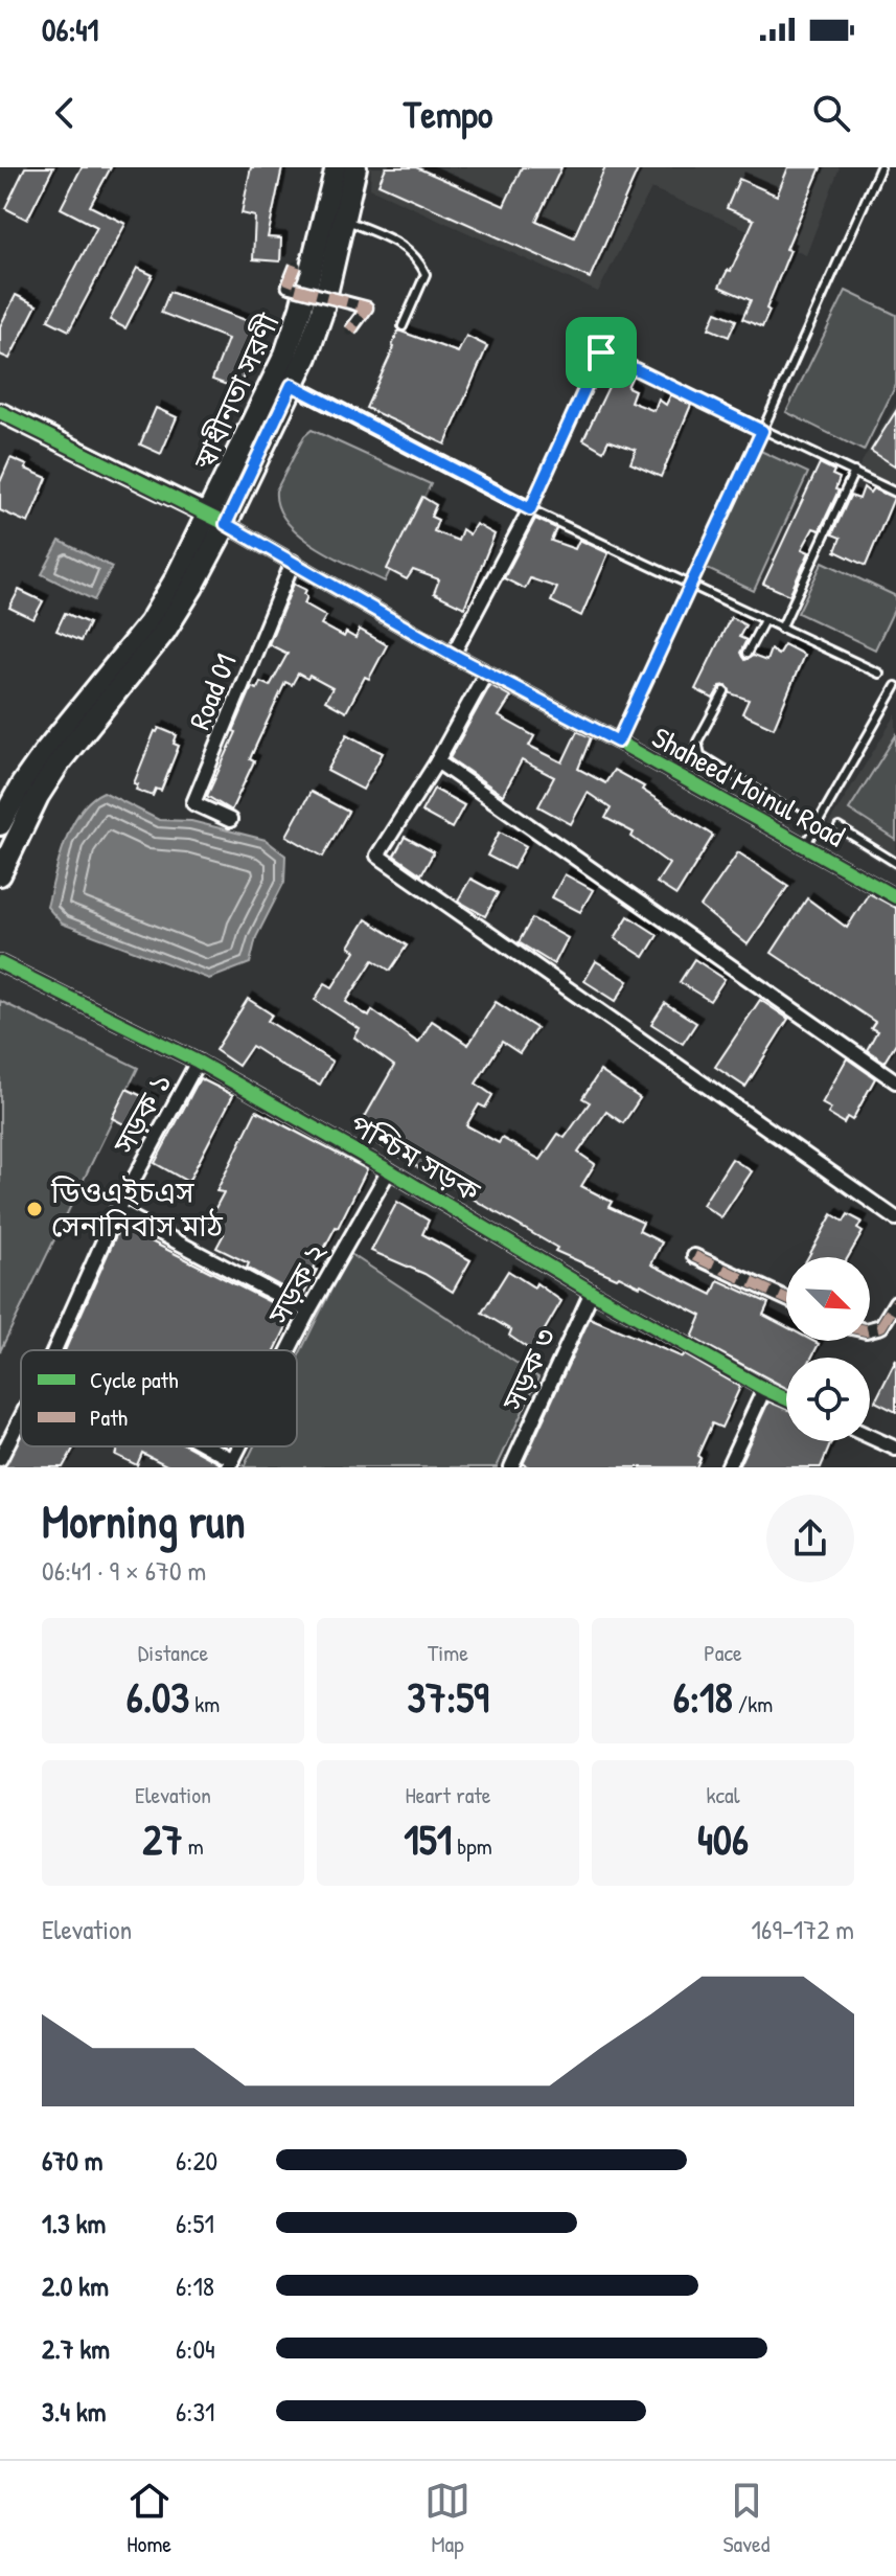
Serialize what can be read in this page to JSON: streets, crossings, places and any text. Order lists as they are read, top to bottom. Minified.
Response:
{"streets":{"main road":["স্বাধীনতা সরণী"],"street":["Road 01","Shaheed Moinul Road","সড়ক ১","পশ্চিম সড়ক","সড়ক ২","সড়ক ৩"]},"crossings":[["স্বাধীনতা সরণী","Shaheed Moinul Road"],["Road 01","Shaheed Moinul Road"],["সড়ক ১","পশ্চিম সড়ক"],["পশ্চিম সড়ক","সড়ক ২"],["পশ্চিম সড়ক","সড়ক ৩"]],"places":["ডিওএইচএস সেনানিবাস মাঠ"],"legend":["Cycle path","Path"],"north":"bottom right","page":{"status":"06:41","header":"Tempo","heading":["Morning run","06:41 · 9 × 670 m"],"stats":[["Distance","6.03 km"],["Time","37:59"],["Pace","6:18 /km"],["Elevation","27 m"],["Heart rate","151 bpm"],["kcal","406"]],"chart":["Elevation","169–172 m"],"list":[{"name":"670 m","note":"6:20"},{"name":"1.3 km","note":"6:51"},{"name":"2.0 km","note":"6:18"},{"name":"2.7 km","note":"6:04"},{"name":"3.4 km","note":"6:31"}],"tabs":["Home","Map","Saved"]}}
